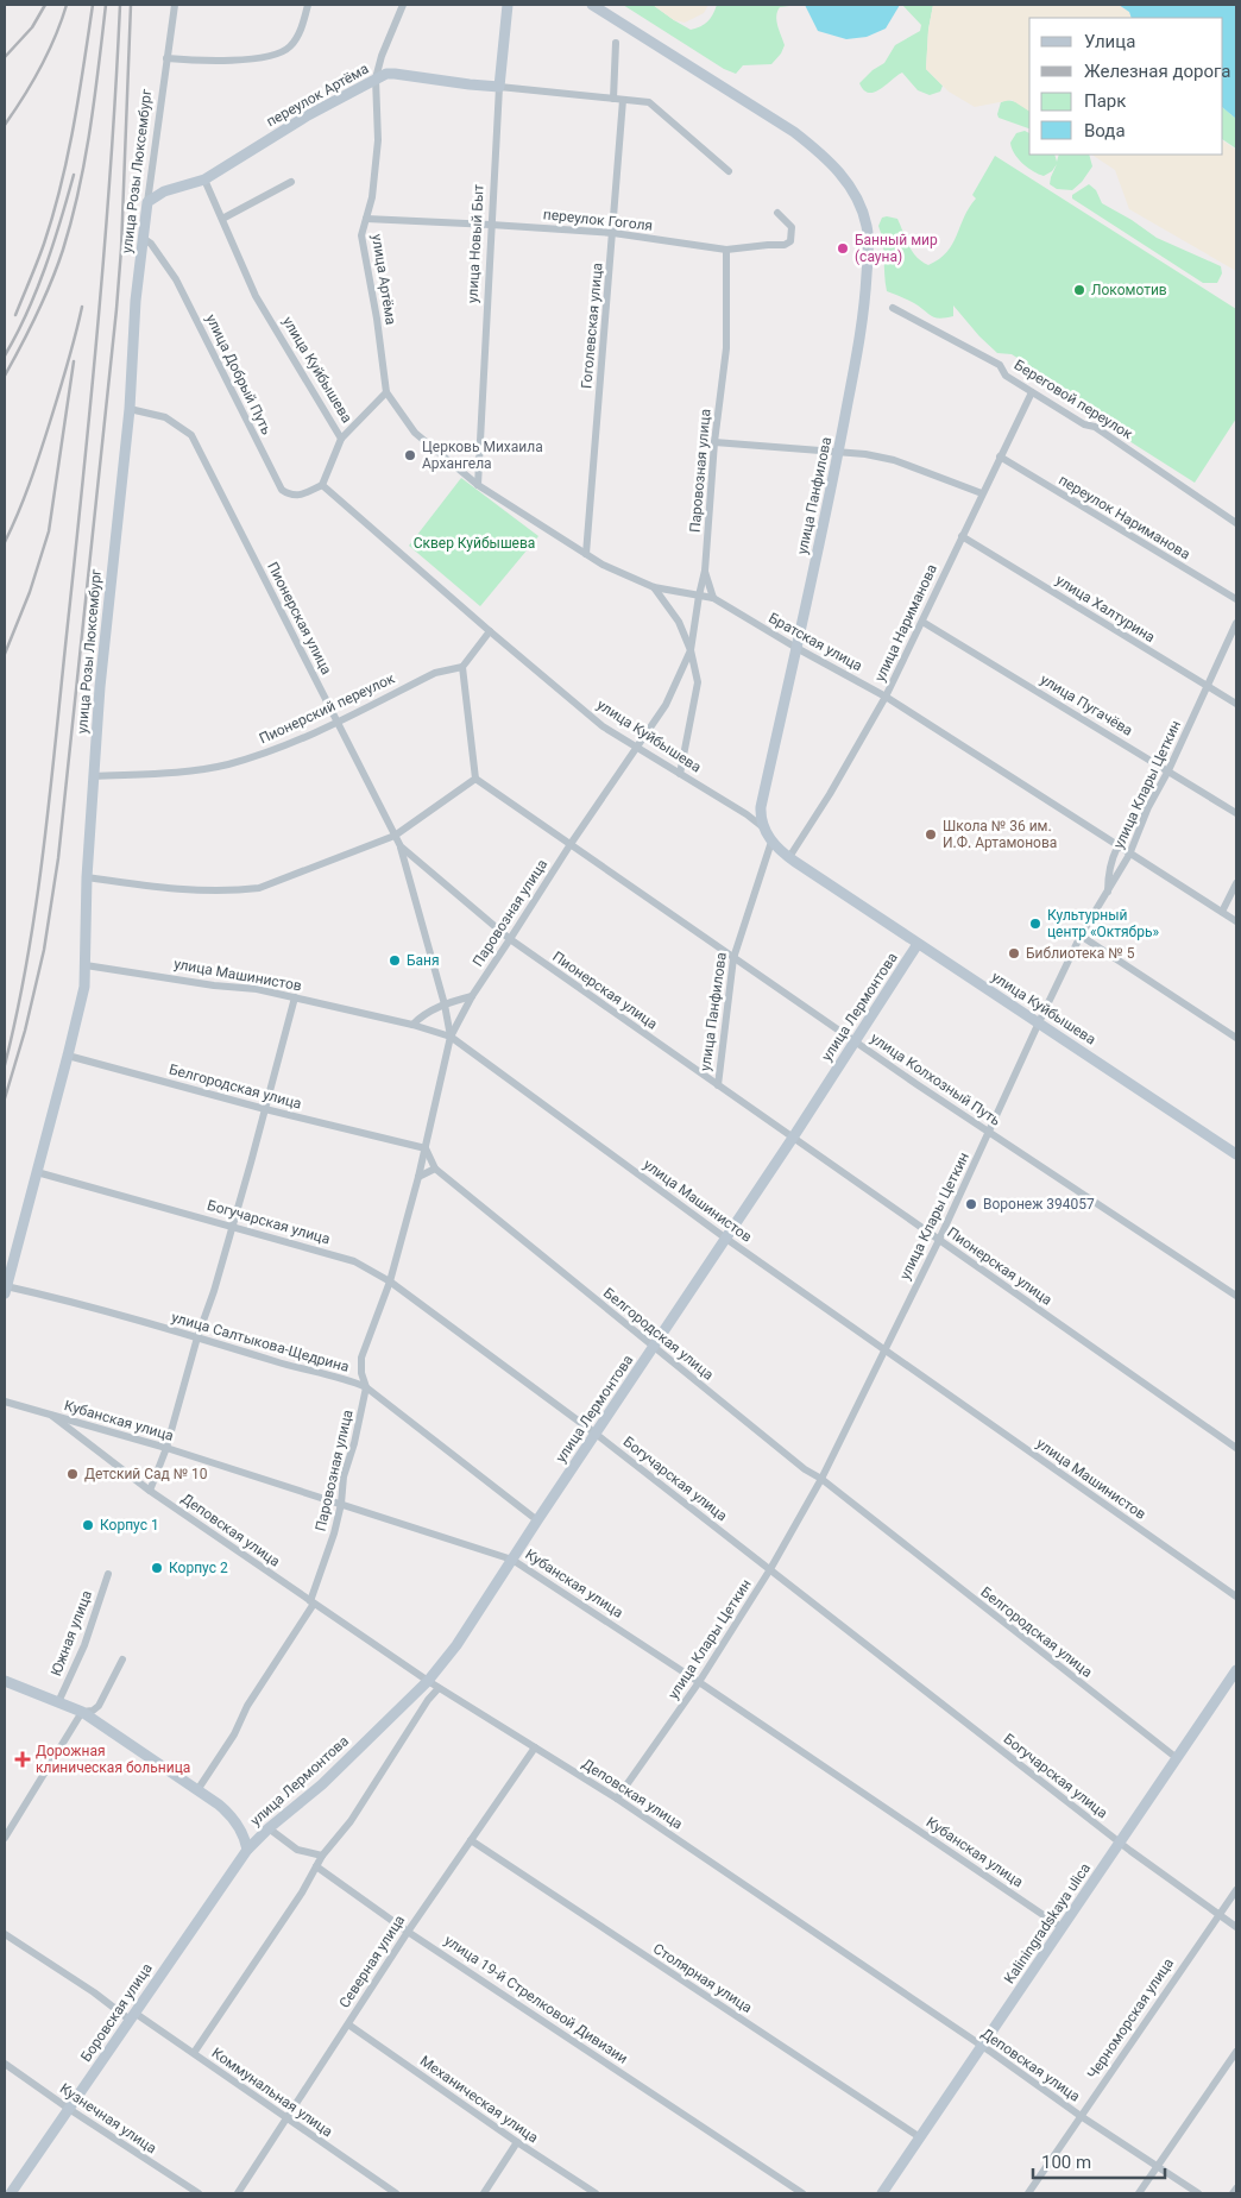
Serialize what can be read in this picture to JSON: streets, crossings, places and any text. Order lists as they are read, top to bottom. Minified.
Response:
{"streets":{"street":["переулок Артёма","улица Розы Люксембург","переулок Гоголя","улица Новый Быт","улица Артёма","Гоголевская улица","улица Куйбышева","улица Добрый Путь","Береговой переулок","Паровозная улица","улица Панфилова","переулок Нариманова","улица Халтурина","Пионерская улица","улица Нариманова","Братская улица","улица Пугачёва","Пионерский переулок","улица Клары Цеткин","улица Машинистов","улица Лермонтова","улица Колхозный Путь","Белгородская улица","Богучарская улица","улица Салтыкова-Щедрина","Кубанская улица","Деповская улица","Южная улица","Kaliningradskaya ulica","Северная улица","Столярная улица","улица 19-й Стрелковой Дивизии","Боровская улица","Черноморская улица","Коммунальная улица","Механическая улица","Кузнечная улица"]},"crossings":[["переулок Артёма","улица Розы Люксембург"],["переулок Артёма","улица Новый Быт"],["переулок Артёма","улица Артёма"],["переулок Артёма","Гоголевская улица"],["переулок Артёма","улица Куйбышева"],["улица Розы Люксембург","улица Добрый Путь"],["улица Розы Люксембург","Пионерская улица"],["улица Розы Люксембург","Пионерский переулок"],["улица Розы Люксембург","улица Машинистов"],["улица Розы Люксембург","Белгородская улица"],["улица Розы Люксембург","Богучарская улица"],["улица Розы Люксембург","улица Салтыкова-Щедрина"],["переулок Гоголя","улица Новый Быт"],["переулок Гоголя","улица Артёма"],["переулок Гоголя","Гоголевская улица"],["переулок Гоголя","Паровозная улица"],["улица Новый Быт","Братская улица"],["улица Артёма","Братская улица"],["Гоголевская улица","Братская улица"],["улица Куйбышева","улица Добрый Путь"],["улица Куйбышева","Паровозная улица"],["улица Куйбышева","улица Панфилова"],["улица Куйбышева","улица Нариманова"],["улица Куйбышева","улица Клары Цеткин"],["улица Куйбышева","улица Лермонтова"],["Береговой переулок","улица Нариманова"],["Паровозная улица","Пионерская улица"],["Паровозная улица","Братская улица"],["Паровозная улица","улица Машинистов"],["Паровозная улица","улица Колхозный Путь"],["Паровозная улица","Белгородская улица"],["Паровозная улица","Богучарская улица"],["Паровозная улица","улица Салтыкова-Щедрина"],["Паровозная улица","Кубанская улица"],["Паровозная улица","Деповская улица"],["улица Панфилова","Пионерская улица"],["улица Панфилова","Братская улица"],["улица Панфилова","улица Колхозный Путь"],["переулок Нариманова","улица Нариманова"],["улица Халтурина","улица Нариманова"],["улица Халтурина","улица Клары Цеткин"],["Пионерская улица","Пионерский переулок"],["Пионерская улица","улица Клары Цеткин"],["Пионерская улица","улица Лермонтова"],["улица Нариманова","Братская улица"],["улица Нариманова","улица Пугачёва"],["Братская улица","улица Клары Цеткин"],["улица Пугачёва","улица Клары Цеткин"],["улица Клары Цеткин","улица Машинистов"],["улица Клары Цеткин","улица Колхозный Путь"],["улица Клары Цеткин","Белгородская улица"],["улица Клары Цеткин","Богучарская улица"],["улица Клары Цеткин","Кубанская улица"],["улица Клары Цеткин","Деповская улица"],["улица Машинистов","улица Лермонтова"],["улица Лермонтова","улица Колхозный Путь"],["улица Лермонтова","Белгородская улица"],["улица Лермонтова","Богучарская улица"],["улица Лермонтова","улица Салтыкова-Щедрина"],["улица Лермонтова","Кубанская улица"],["улица Лермонтова","Деповская улица"],["улица Лермонтова","Боровская улица"],["Белгородская улица","Kaliningradskaya ulica"],["Богучарская улица","Kaliningradskaya ulica"],["Богучарская улица","Черноморская улица"],["Кубанская улица","Деповская улица"],["Кубанская улица","Kaliningradskaya ulica"],["Деповская улица","Kaliningradskaya ulica"],["Деповская улица","Северная улица"],["Деповская улица","Черноморская улица"],["Kaliningradskaya ulica","Столярная улица"],["Северная улица","Столярная улица"],["Северная улица","улица 19-й Стрелковой Дивизии"],["Северная улица","Коммунальная улица"],["Северная улица","Механическая улица"],["Боровская улица","Коммунальная улица"],["Боровская улица","Кузнечная улица"]],"parks":["Сквер Куйбышева"],"places":{"other":["Банный мир (сауна)","Локомотив","Церковь Михаила Архангела","Школа № 36 им. И.Ф. Артамонова","Культурный центр «Октябрь»","Библиотека № 5","Баня","Воронеж 394057","Детский Сад № 10","Корпус 1","Корпус 2"],"health":["Дорожная клиническая больница"]},"legend":["Улица","Железная дорога","Парк","Вода"],"scale_bar":"100 m"}
